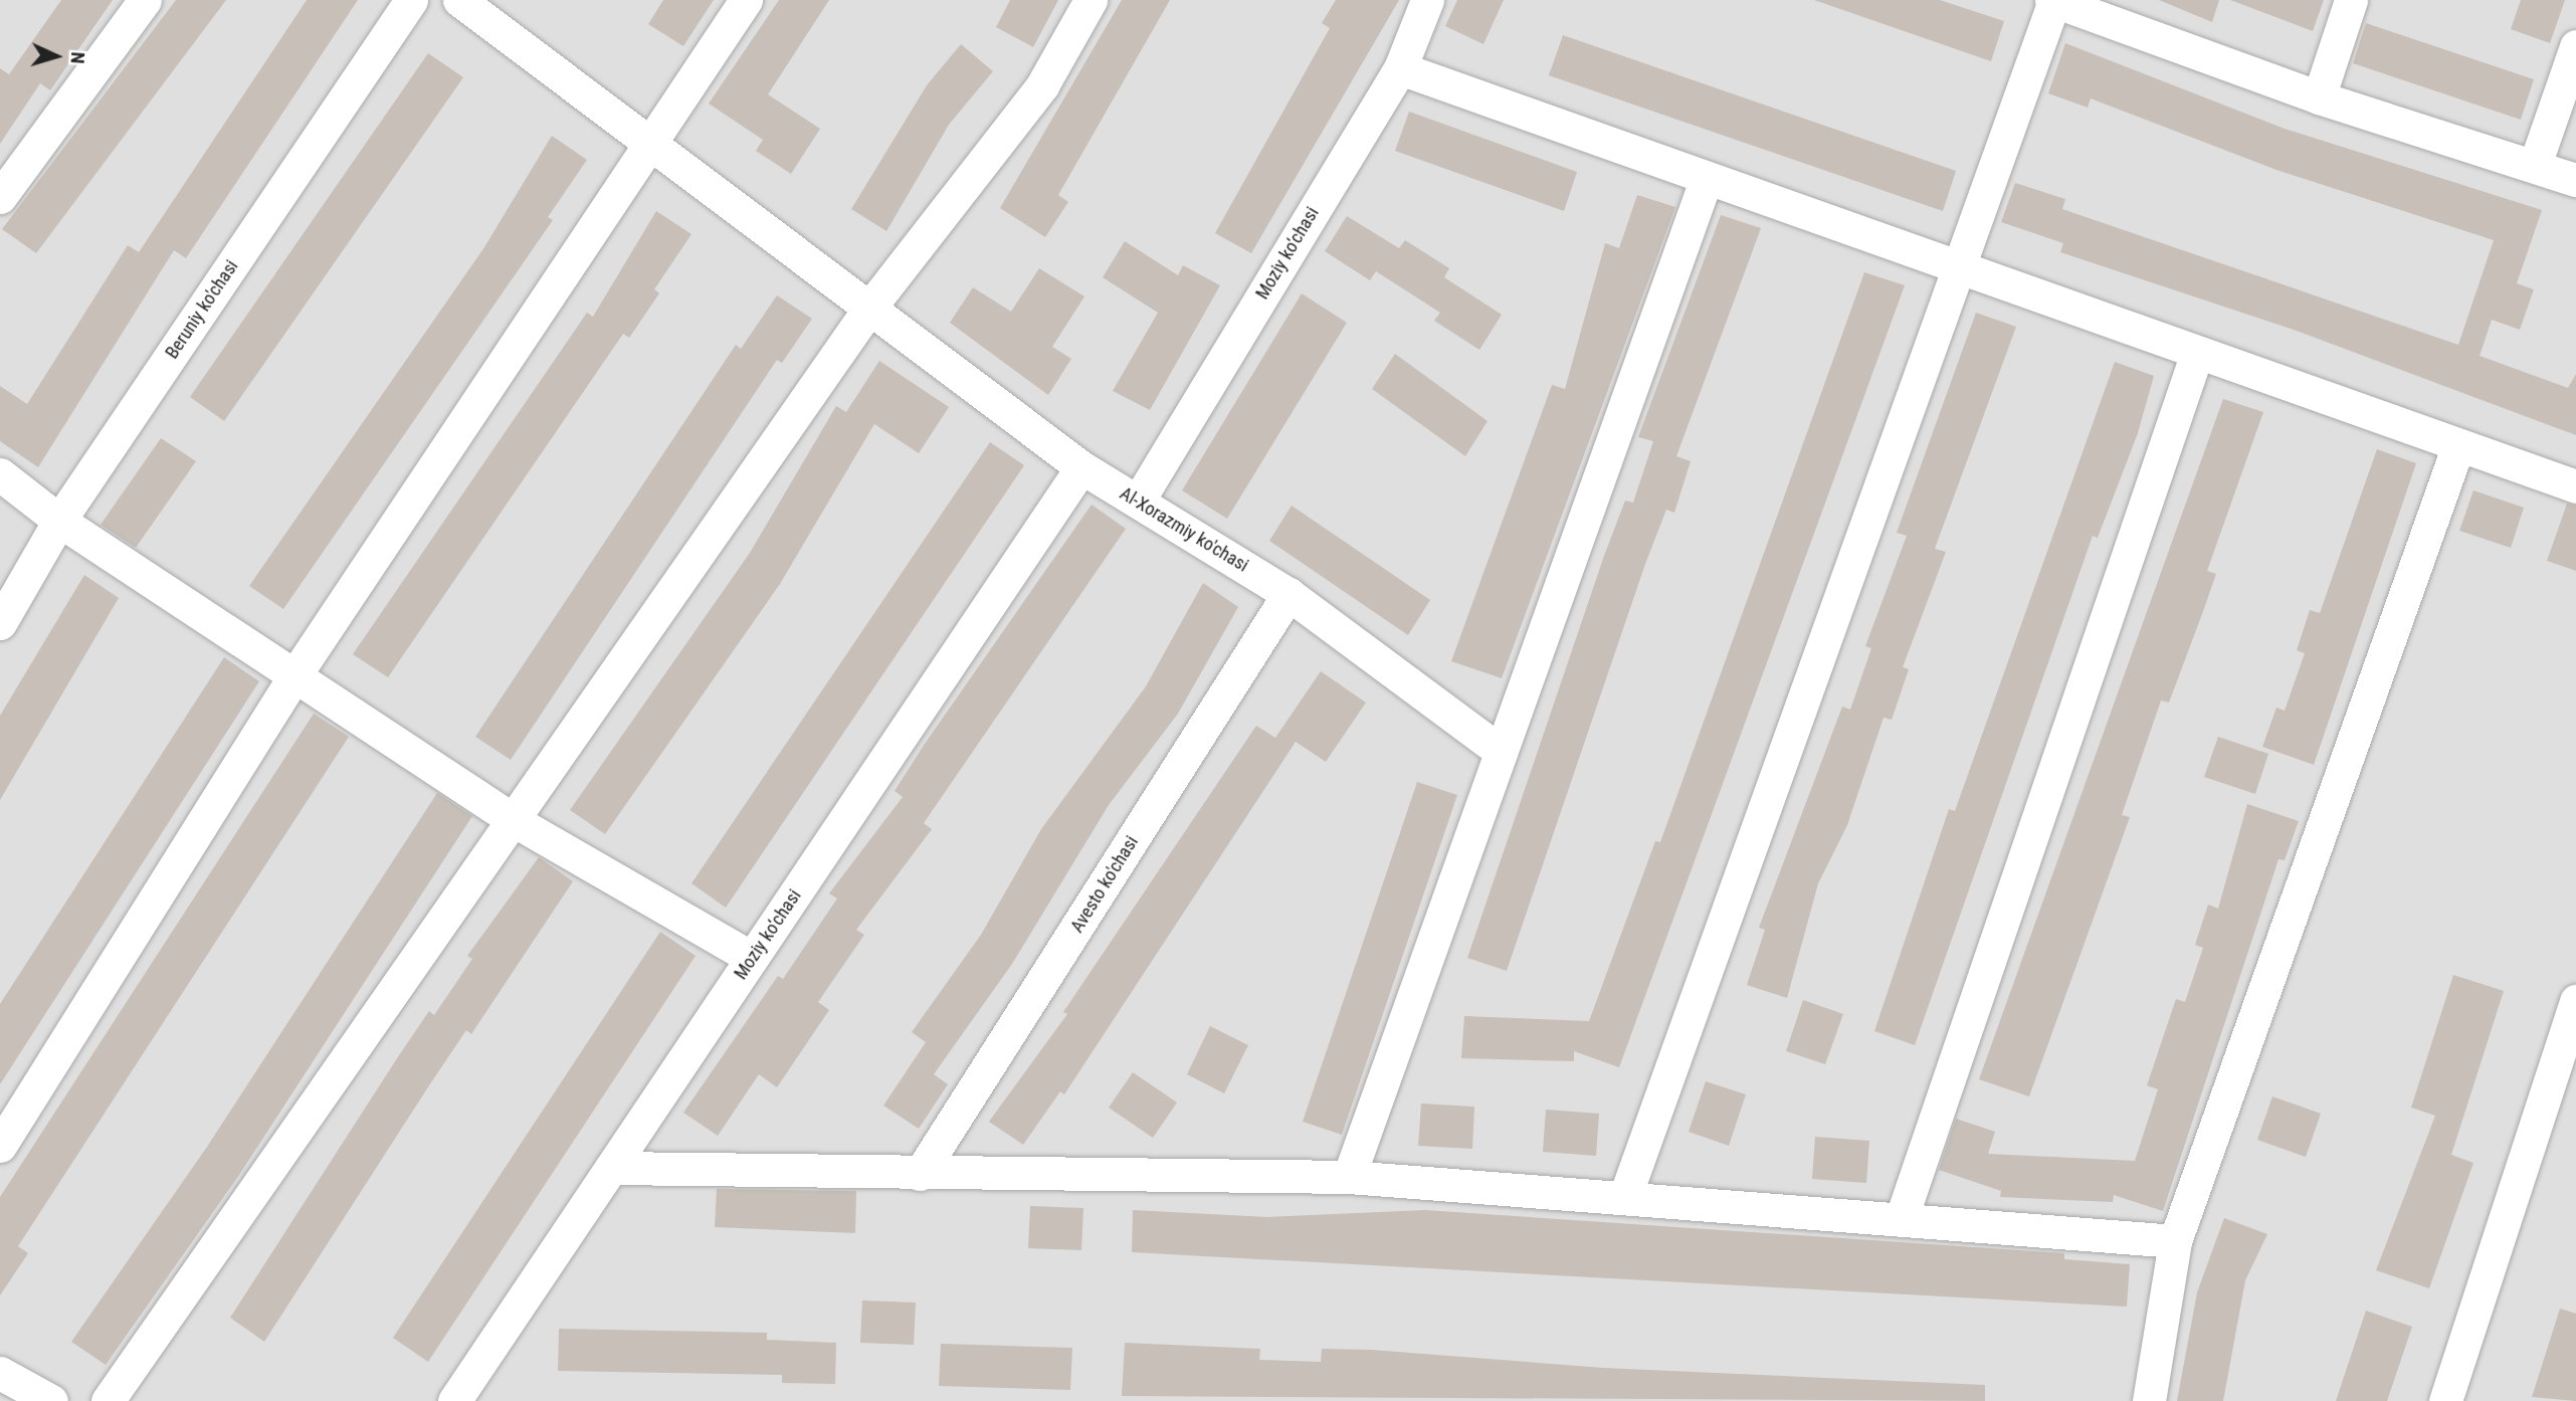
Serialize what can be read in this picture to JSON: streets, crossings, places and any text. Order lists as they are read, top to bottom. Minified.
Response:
{"streets":{"street":["Moziy ko‘chasi","Beruniy ko'chasi","Al-Xorazmiy ko'chasi","Avesto ko'chasi"]},"crossings":[["Moziy ko‘chasi","Al-Xorazmiy ko'chasi"],["Al-Xorazmiy ko'chasi","Avesto ko'chasi"]],"north":"right"}
